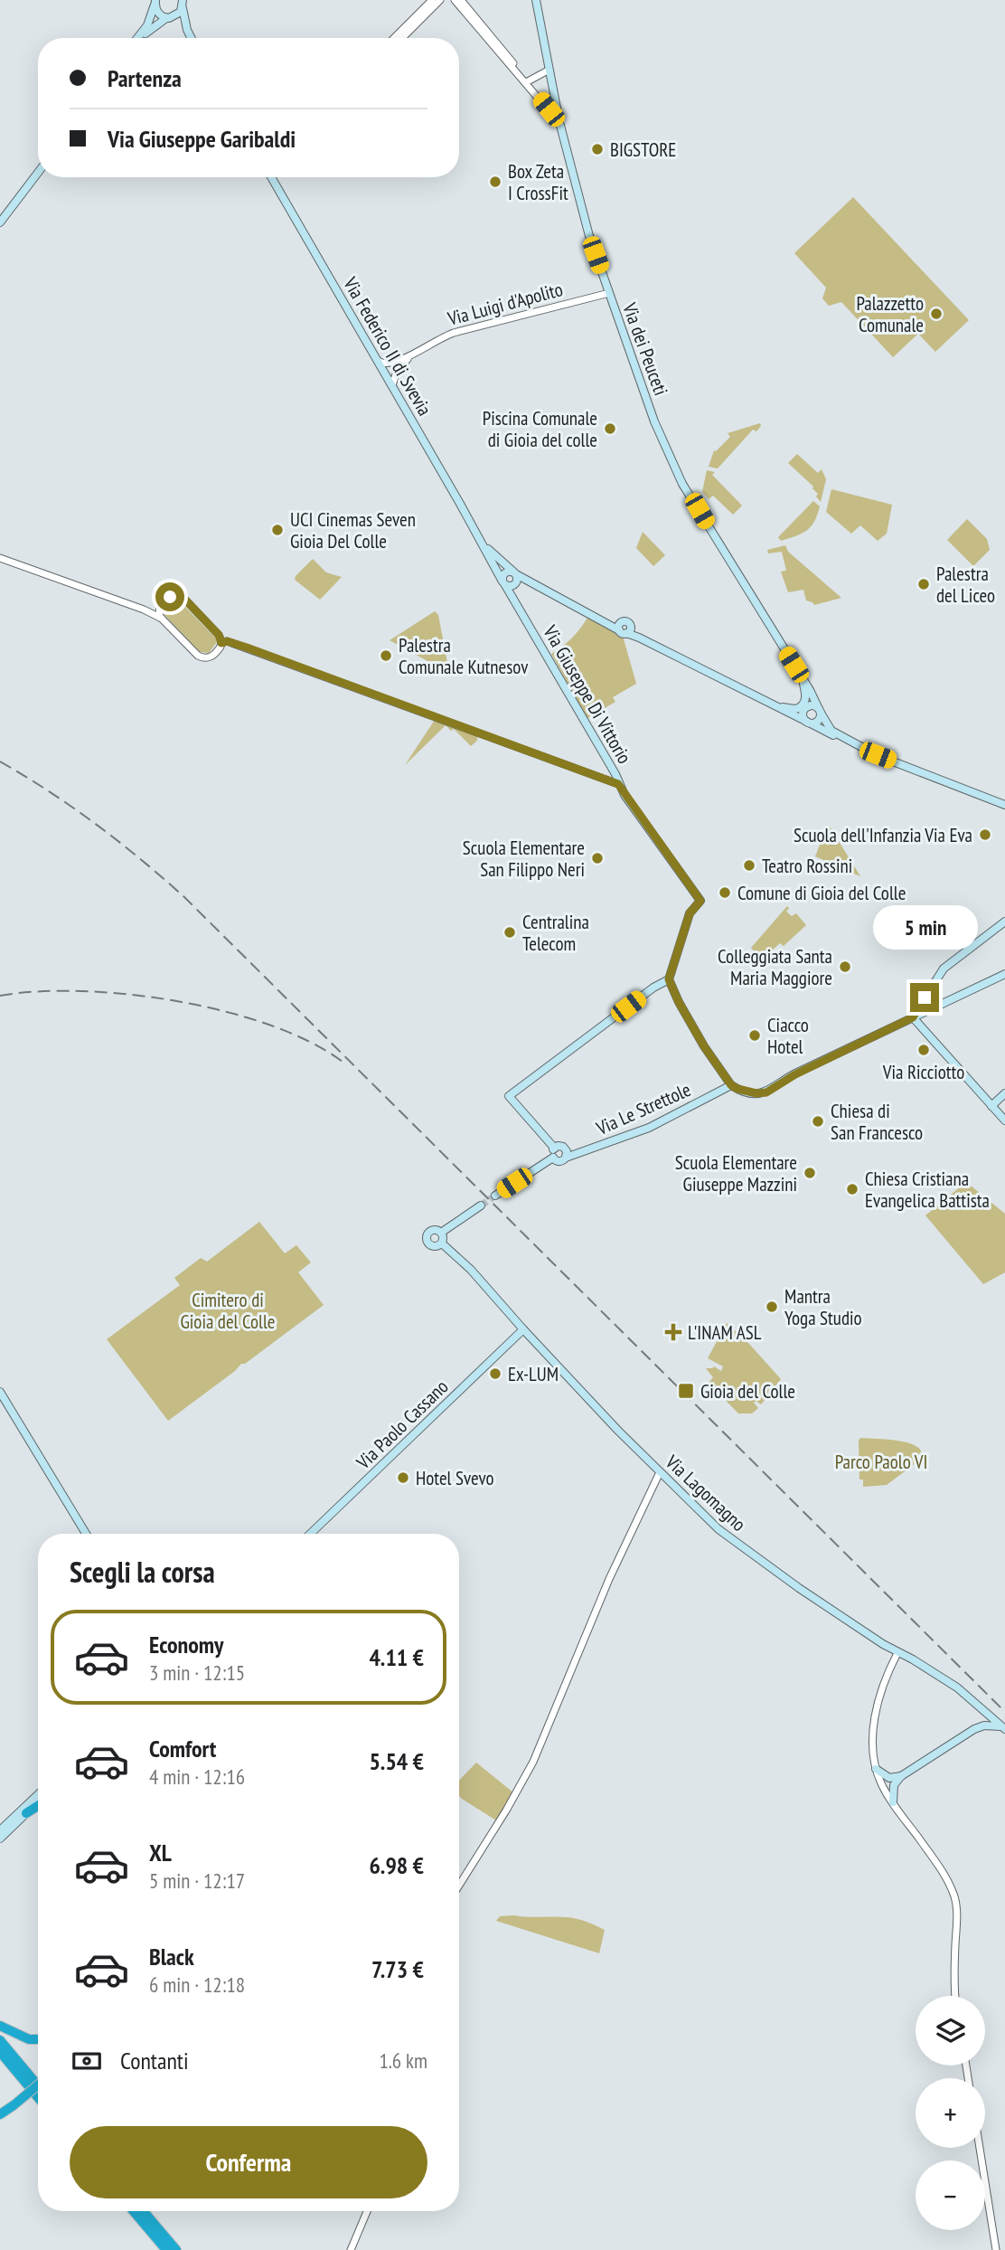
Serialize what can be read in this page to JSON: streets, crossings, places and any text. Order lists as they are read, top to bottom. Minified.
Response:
{"streets":{"main road":["Via Federico II di Svevia","Via dei Peuceti","Via Giuseppe Di Vittorio","Via Le Strettole","Via Paolo Cassano","Via Lagomagno"],"street":["Via Luigi d'Apolito"]},"crossings":[["Via Luigi d'Apolito","Via Federico II di Svevia"],["Via Luigi d'Apolito","Via dei Peuceti"],["Via Federico II di Svevia","Via Giuseppe Di Vittorio"],["Via Paolo Cassano","Via Lagomagno"]],"parks":["Cimitero di Gioia del Colle","Parco Paolo VI"],"places":{"other":["BIGSTORE","Box Zeta I CrossFit","Palazzetto Comunale","Piscina Comunale di Gioia del colle","UCI Cinemas Seven Gioia Del Colle","Palestra del Liceo","Palestra Comunale Kutnesov","Scuola dell'Infanzia Via Eva","Scuola Elementare San Filippo Neri","Teatro Rossini","Comune di Gioia del Colle","Centralina Telecom","Colleggiata Santa Maria Maggiore","Ciacco Hotel","Via Ricciotto","Chiesa di San Francesco","Scuola Elementare Giuseppe Mazzini","Chiesa Cristiana Evangelica Battista","Mantra Yoga Studio","Ex-LUM","Hotel Svevo"],"health":["L'INAM ASL"],"transit":["Gioia del Colle"]},"page":{"banner":["Partenza","Via Giuseppe Garibaldi"],"bubble":"5 min","heading":"Scegli la corsa","list":[{"name":"Economy","note":"3 min · 12:15","value":"4.11 €"},{"name":"Comfort","note":"4 min · 12:16","value":"5.54 €"},{"name":"XL","note":"5 min · 12:17","value":"6.98 €"},{"name":"Black","note":"6 min · 12:18","value":"7.73 €"}],"map_buttons":["+","−"],"pay":["Contanti","1.6 km"],"buttons":"Conferma"}}
